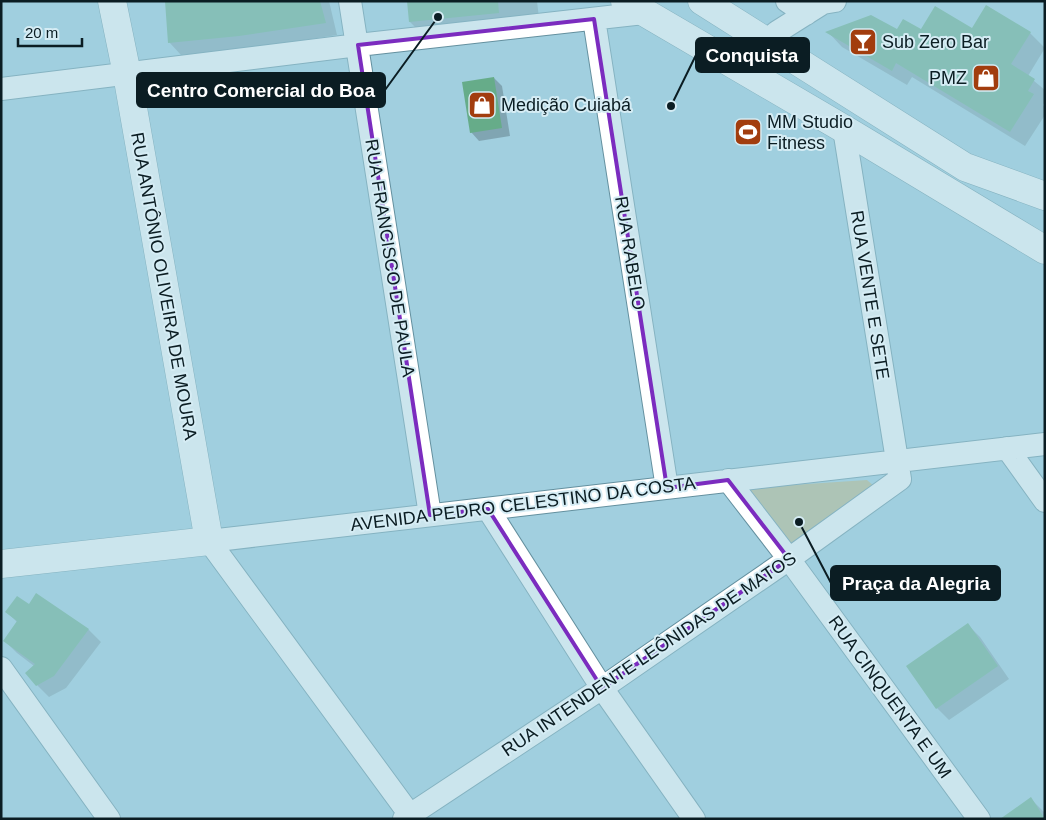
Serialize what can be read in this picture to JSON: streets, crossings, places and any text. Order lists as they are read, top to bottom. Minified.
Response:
{"streets":{"main road":["RUA ANTÔNIO OLIVEIRA DE MOURA","AVENIDA PEDRO CELESTINO DA COSTA"],"street":["RUA RABELO","RUA FRANCISCO DE PAULA","RUA VENTE E SETE","RUA INTENDENTE LEÔNIDAS DE MATOS","RUA CINQUENTA E UM"]},"crossings":[["RUA RABELO","AVENIDA PEDRO CELESTINO DA COSTA"],["RUA FRANCISCO DE PAULA","AVENIDA PEDRO CELESTINO DA COSTA"],["RUA ANTÔNIO OLIVEIRA DE MOURA","AVENIDA PEDRO CELESTINO DA COSTA"],["RUA VENTE E SETE","AVENIDA PEDRO CELESTINO DA COSTA"],["RUA VENTE E SETE","RUA INTENDENTE LEÔNIDAS DE MATOS"],["AVENIDA PEDRO CELESTINO DA COSTA","RUA INTENDENTE LEÔNIDAS DE MATOS"],["AVENIDA PEDRO CELESTINO DA COSTA","RUA CINQUENTA E UM"],["RUA INTENDENTE LEÔNIDAS DE MATOS","RUA CINQUENTA E UM"]],"places":{"other":["Centro Comercial do Boa","Conquista","Praça da Alegria"],"bar":["Sub Zero Bar"],"shop":["PMZ","Medição Cuiabá"],"sports":["MM Studio Fitness"]},"scale_bar":"20 m"}
